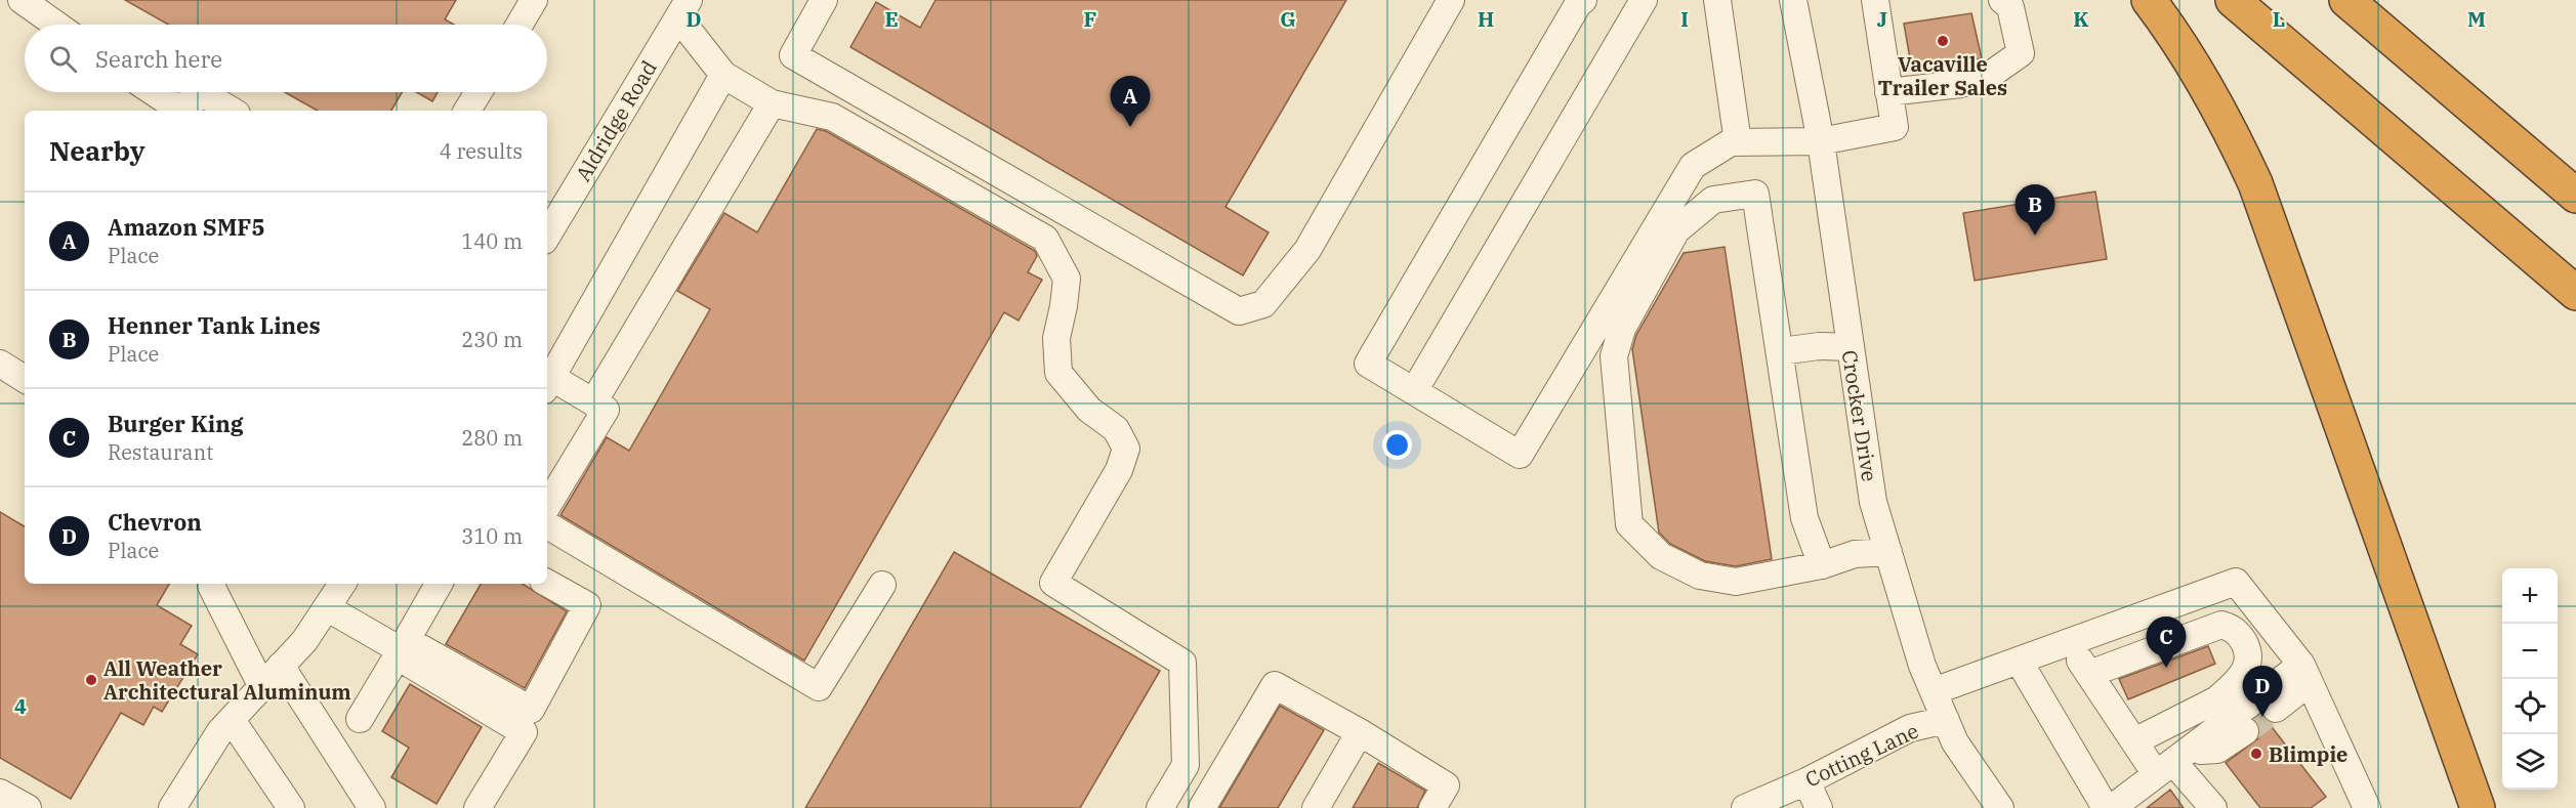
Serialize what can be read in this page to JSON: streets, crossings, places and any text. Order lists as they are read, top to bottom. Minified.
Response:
{"streets":{"street":["Aldridge Road","Crocker Drive","Cotting Lane"]},"crossings":[["Crocker Drive","Cotting Lane"]],"places":["Vacaville Trailer Sales","All Weather Architectural Aluminum","Blimpie"],"page":{"search":"Search here","pins":["A","B","C","D"],"heading":["Nearby","4 results"],"list":[{"mark":"A","name":"Amazon SMF5","note":"Place","value":"140 m"},{"mark":"B","name":"Henner Tank Lines","note":"Place","value":"230 m"},{"mark":"C","name":"Burger King","note":"Restaurant","value":"280 m"},{"mark":"D","name":"Chevron","note":"Place","value":"310 m"}],"map_buttons":["+","−"]},"grid":{"columns":["D","E","F","G","H","I","J","K","L","M"],"rows":["4"]}}
